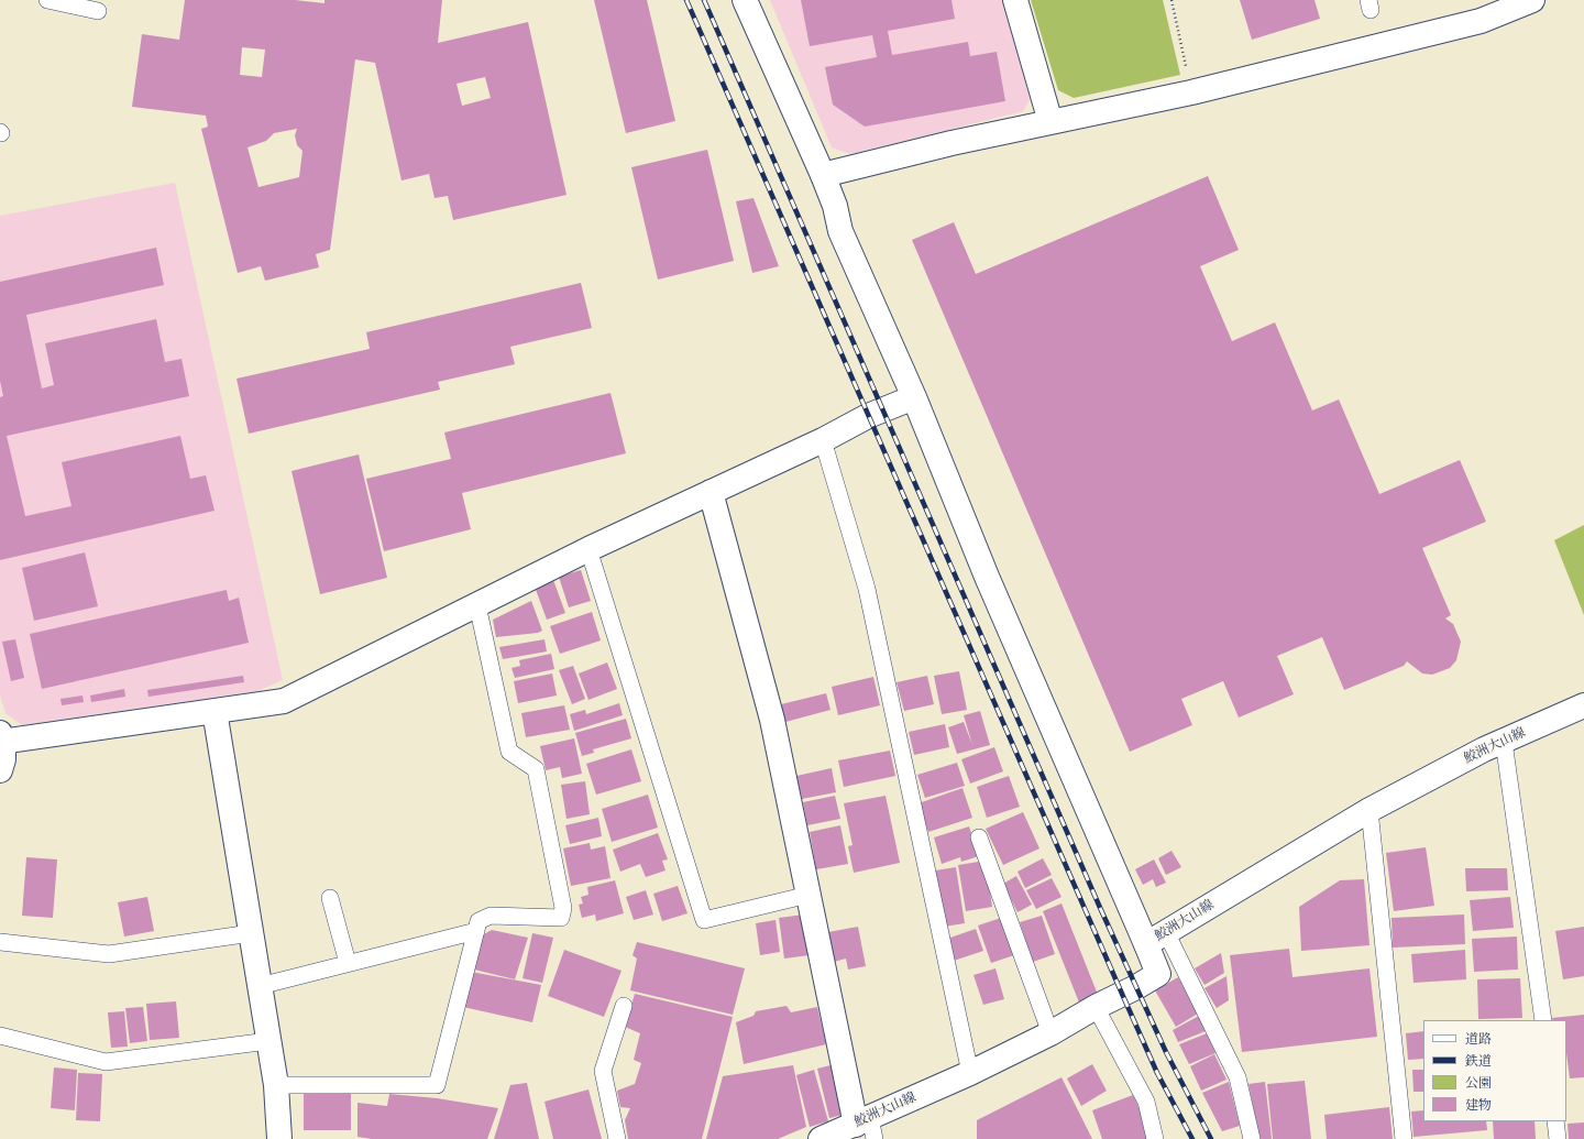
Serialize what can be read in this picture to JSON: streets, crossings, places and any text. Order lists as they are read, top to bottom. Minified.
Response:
{"streets":{"street":["鮫洲大山線"]},"legend":["道路","鉄道","公園","建物"]}
